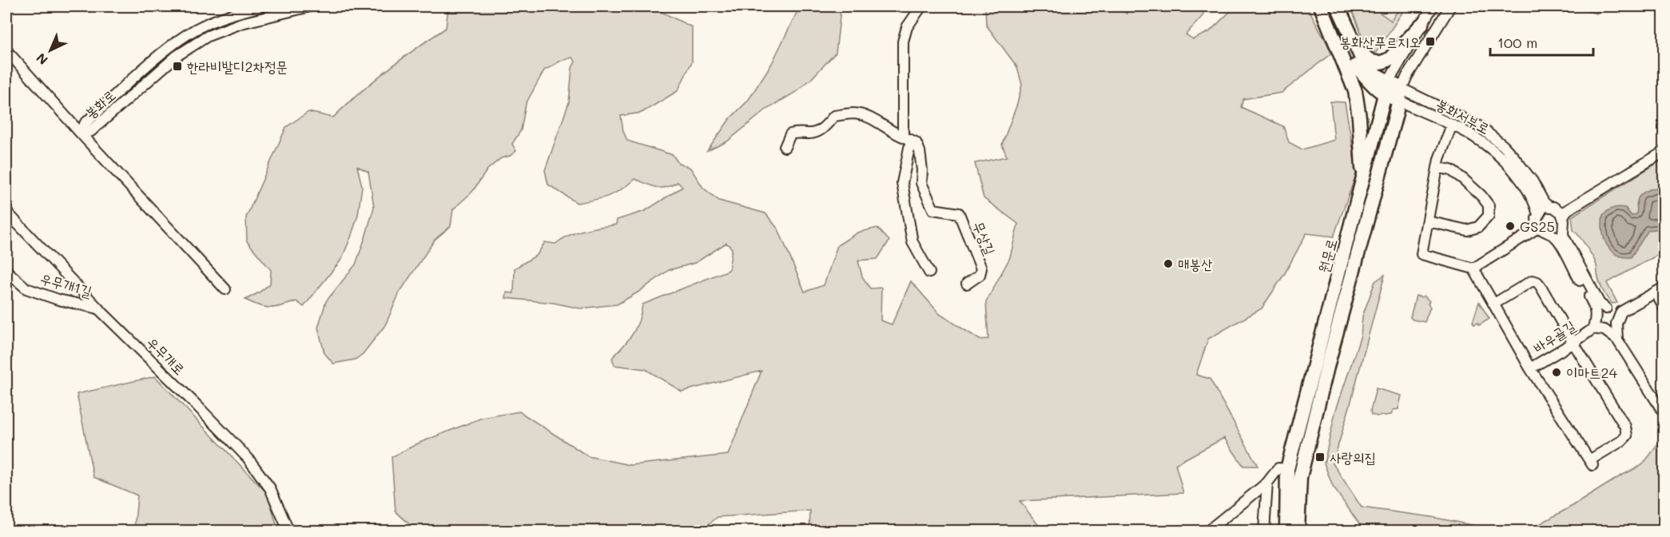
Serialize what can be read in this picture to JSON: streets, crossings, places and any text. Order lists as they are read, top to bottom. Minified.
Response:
{"streets":{"main road":["원문로"],"street":["봉화로","봉화서부로","무상길","우무개1길","바우골길","우무개로"]},"crossings":[["봉화서부로","원문로"],["우무개1길","우무개로"]],"places":{"transit":["봉화산푸르지오","한라비발디2차정문","사랑의집"],"other":["GS25","매봉산","이마트24"]},"scale_bar":"100 m","north":"bottom left"}
